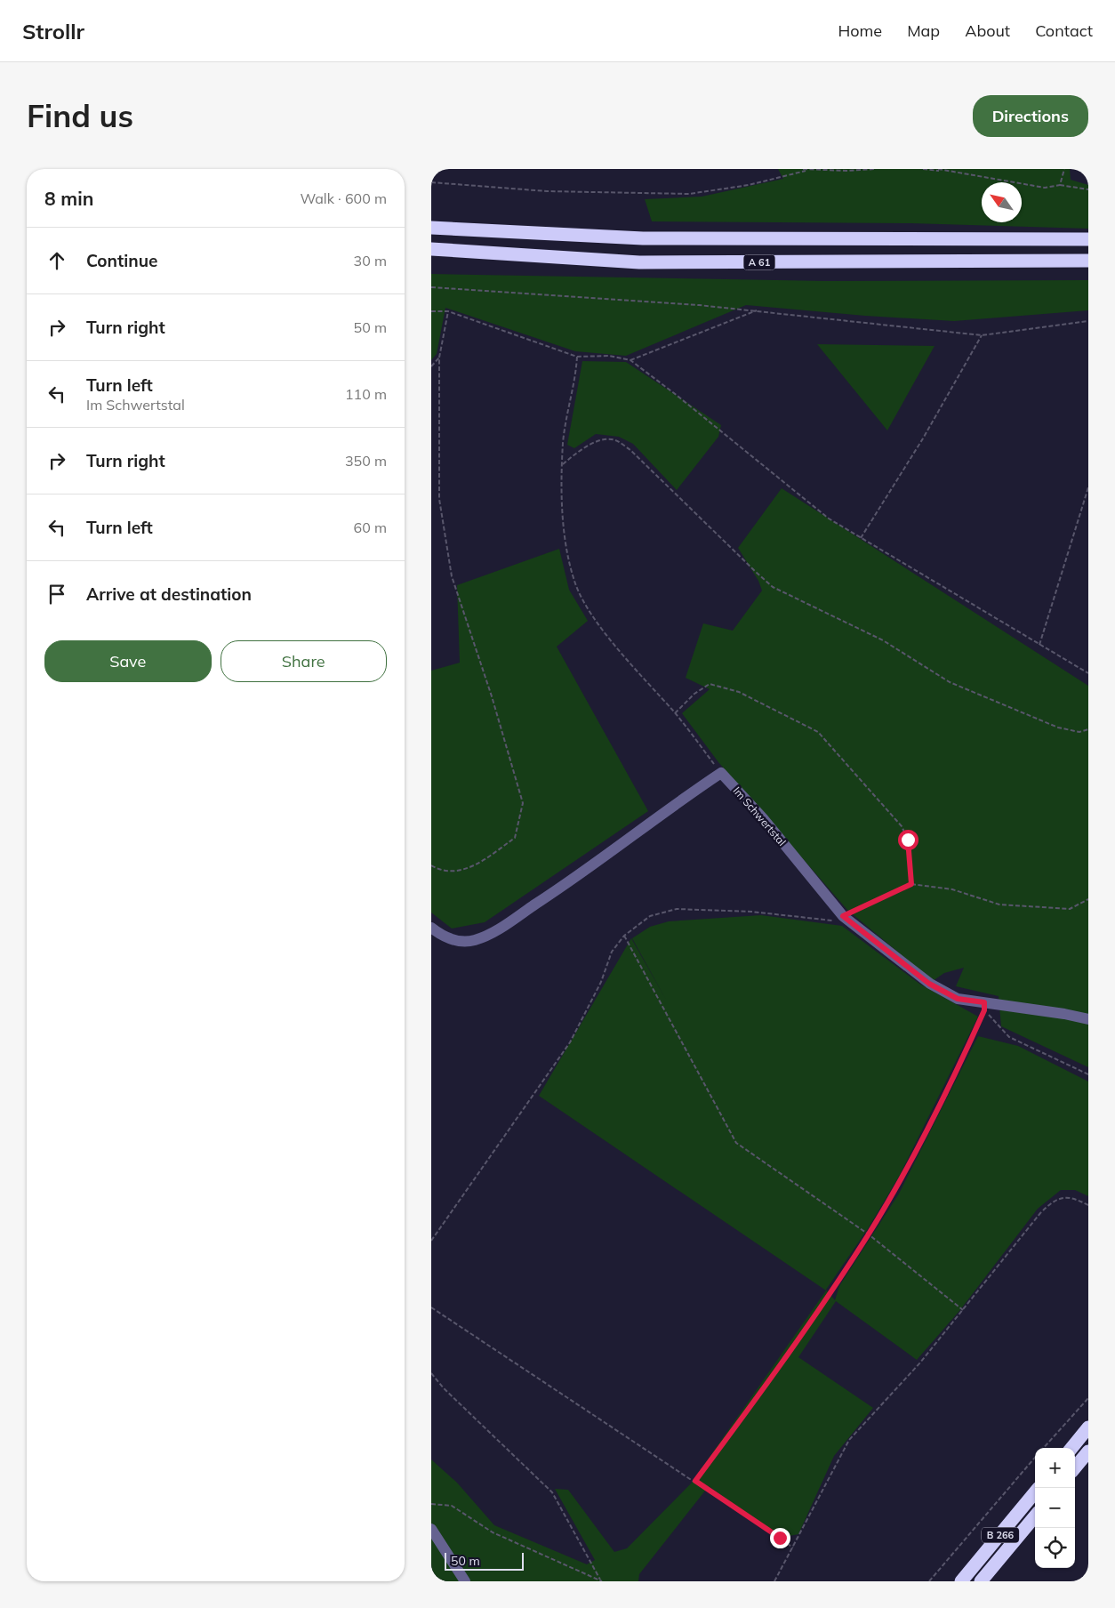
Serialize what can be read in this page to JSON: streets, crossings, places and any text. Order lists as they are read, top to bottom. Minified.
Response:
{"streets":{"highway":["A 61","B 266"],"street":["Im Schwertstal"]},"scale_bar":"50 m","north":"top left","page":{"header":"Strollr","nav":["Home","Map","About","Contact"],"buttons":["Directions",["Save","Share"]],"title":"Find us","heading":["8 min","Walk · 600 m"],"list":[["Continue","30 m"],["Turn right","50 m"],["Turn left","Im Schwertstal","110 m"],["Turn right","350 m"],["Turn left","60 m"],"Arrive at destination"],"map_buttons":["+","−"],"scale":"50 m"}}
